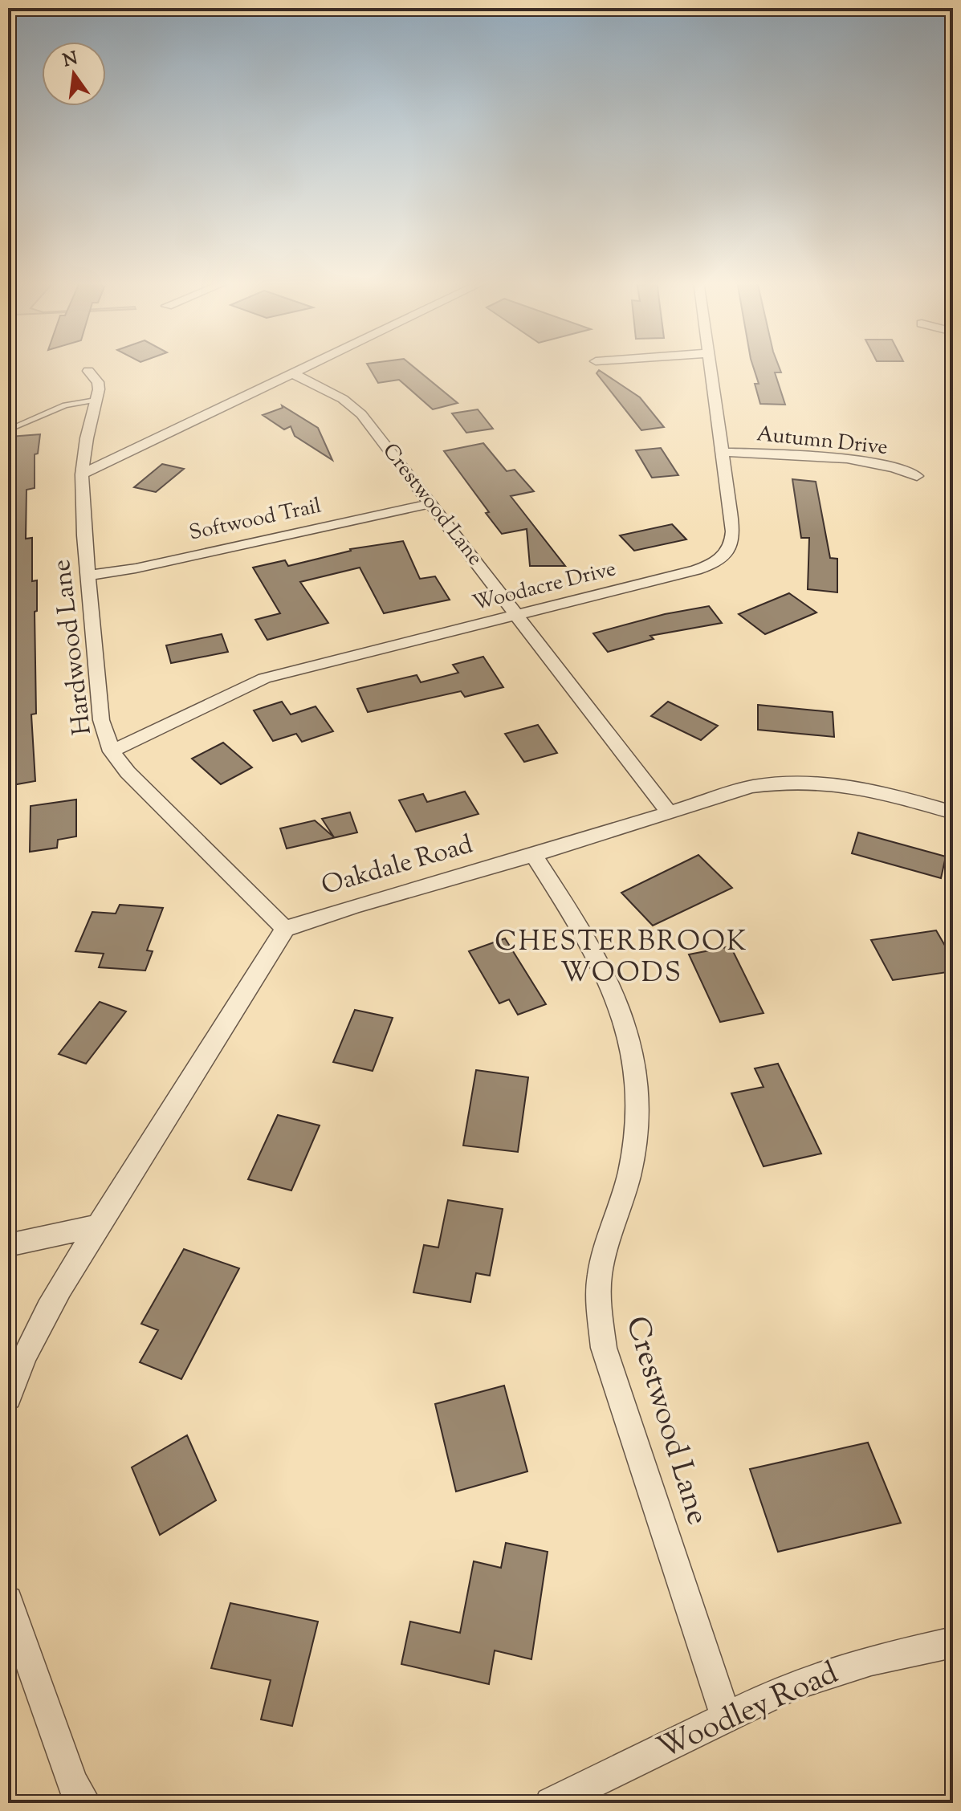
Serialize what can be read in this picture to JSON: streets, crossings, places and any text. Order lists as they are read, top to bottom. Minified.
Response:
{"streets":{"street":["Autumn Drive","Crestwood Lane","Softwood Trail","Woodacre Drive","Hardwood Lane","Oakdale Road","Woodley Road"]},"crossings":[["Autumn Drive","Woodacre Drive"],["Crestwood Lane","Softwood Trail"],["Crestwood Lane","Woodacre Drive"],["Crestwood Lane","Oakdale Road"],["Crestwood Lane","Woodley Road"],["Softwood Trail","Hardwood Lane"],["Woodacre Drive","Hardwood Lane"],["Hardwood Lane","Oakdale Road"]],"districts":["CHESTERBROOK WOODS"],"north":"top"}
